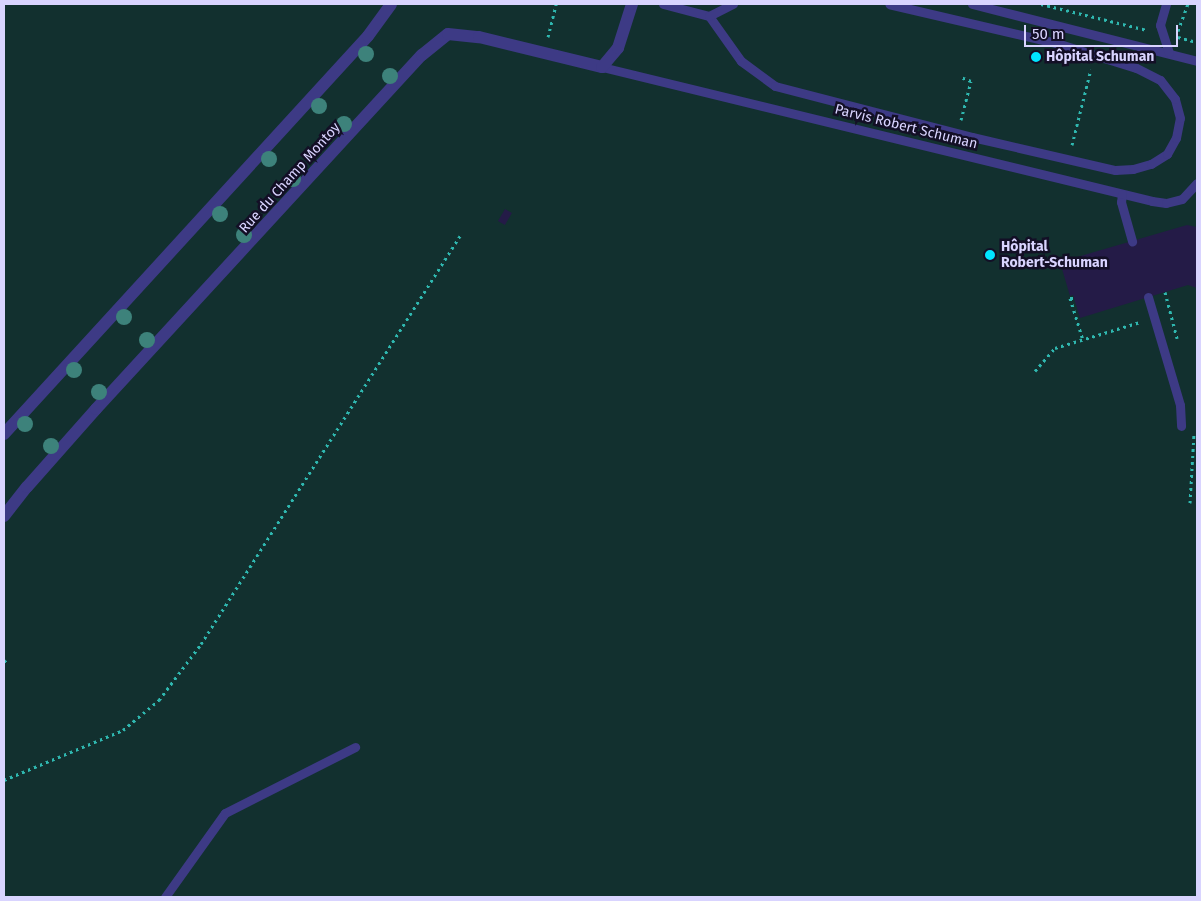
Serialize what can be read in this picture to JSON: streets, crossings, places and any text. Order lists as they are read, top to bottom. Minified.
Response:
{"streets":{"street":["Rue du Champ Montoy"],"lane":["Parvis Robert Schuman"]},"crossings":[["Parvis Robert Schuman","Rue du Champ Montoy"]],"places":["Hôpital Schuman","Hôpital Robert-Schuman"],"scale_bar":"50 m"}
